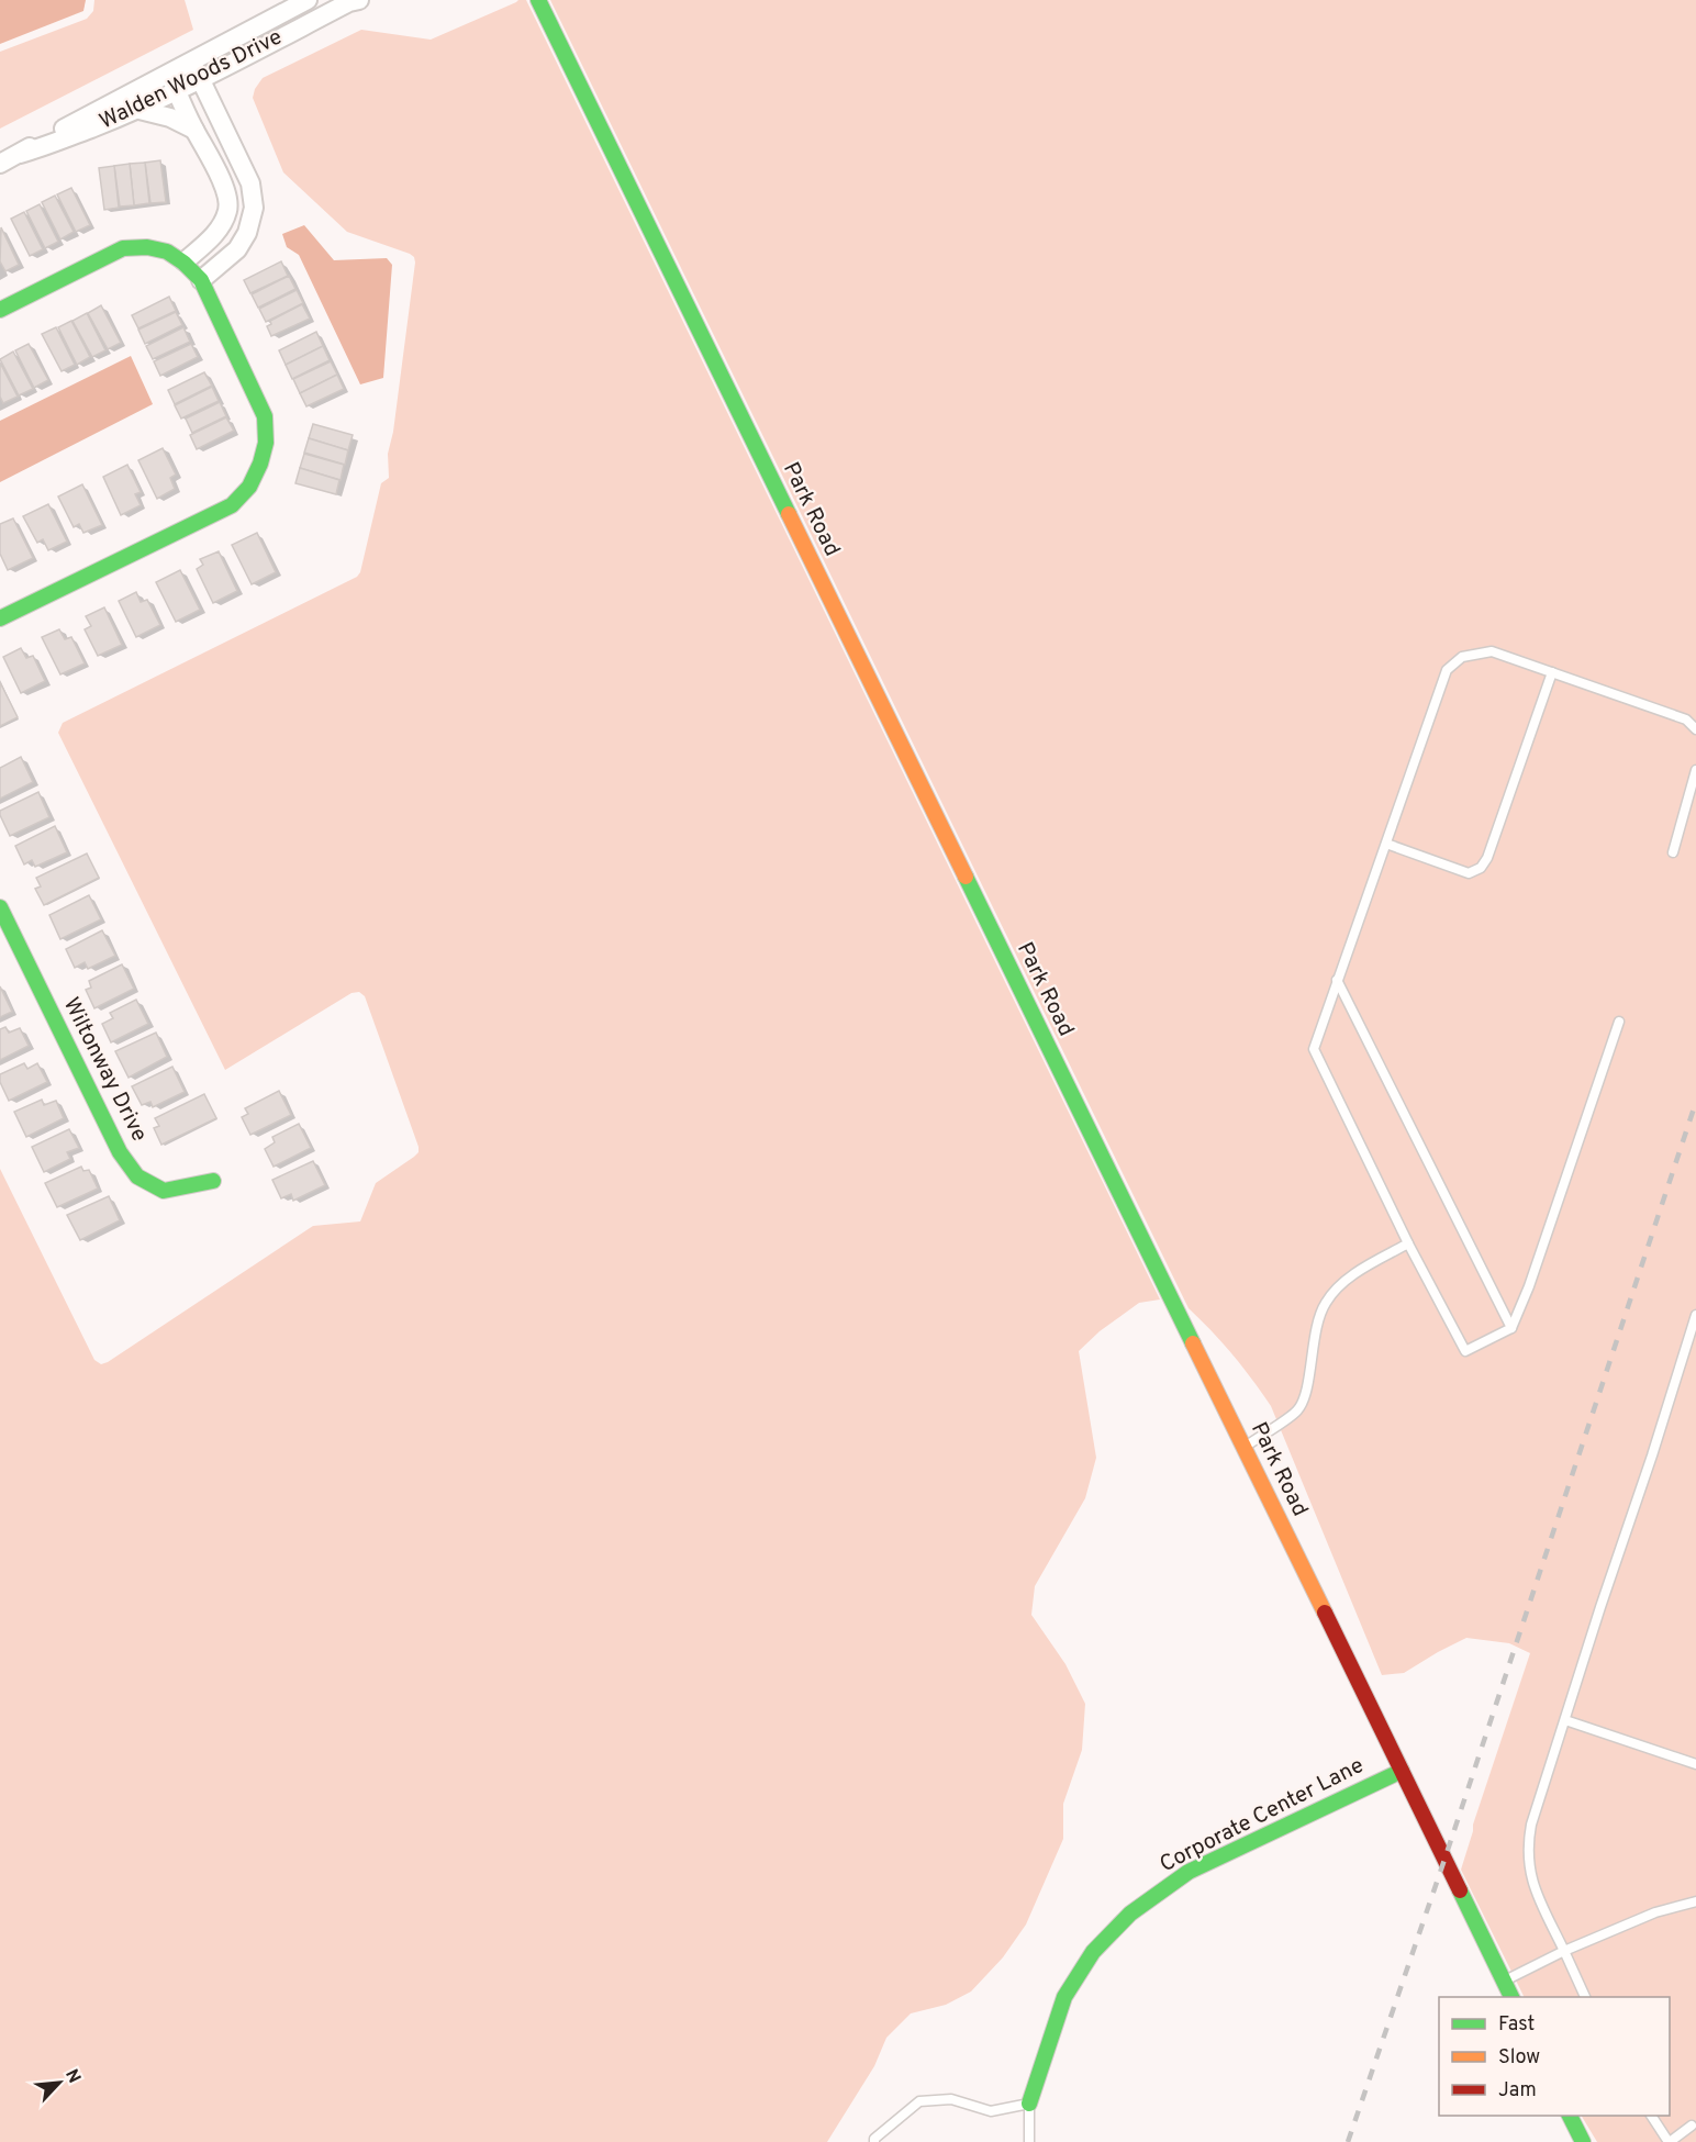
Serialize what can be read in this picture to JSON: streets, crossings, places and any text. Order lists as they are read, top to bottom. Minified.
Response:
{"streets":{"street":["Walden Woods Drive","Park Road","Wiltonway Drive","Corporate Center Lane"]},"crossings":[["Park Road","Corporate Center Lane"]],"legend":["Fast","Slow","Jam"],"north":"top right"}
